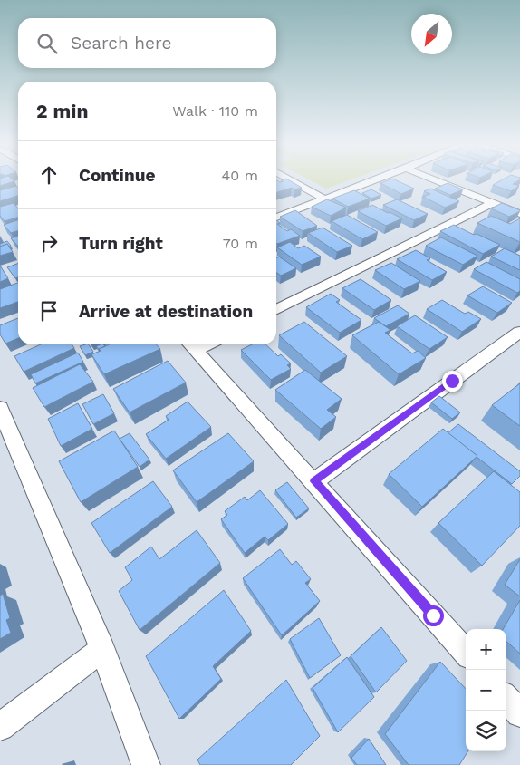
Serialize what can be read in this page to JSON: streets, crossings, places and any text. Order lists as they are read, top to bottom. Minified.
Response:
{"north":"bottom left","page":{"search":"Search here","heading":["2 min","Walk · 110 m"],"list":[["Continue","40 m"],["Turn right","70 m"],"Arrive at destination"],"map_buttons":["+","−"]}}
